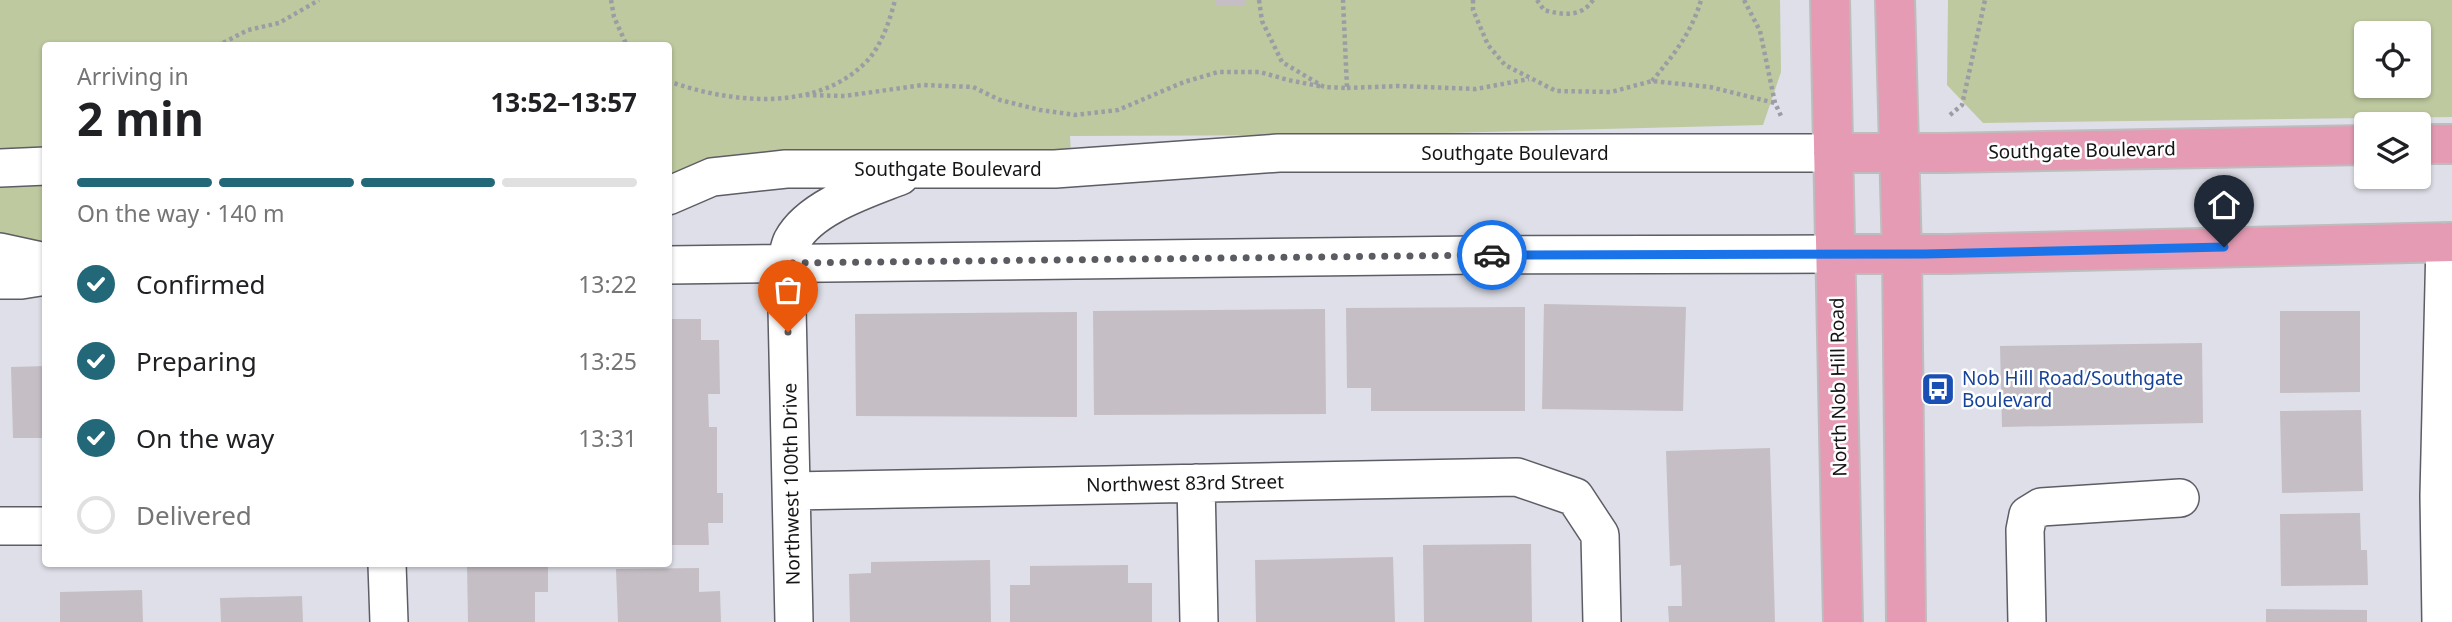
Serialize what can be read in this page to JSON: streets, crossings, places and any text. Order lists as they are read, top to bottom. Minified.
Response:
{"streets":{"main road":["Southgate Boulevard","North Nob Hill Road"],"street":["Northwest 83rd Street","Northwest 100th Drive"]},"crossings":[["Southgate Boulevard","North Nob Hill Road"],["Southgate Boulevard","Northwest 100th Drive"],["Northwest 83rd Street","Northwest 100th Drive"]],"places":{"bus stop":["Nob Hill Road/Southgate Boulevard"]},"page":{"heading":["2 min","Arriving in","13:52–13:57"],"bar":"On the way · 140 m","list":[["Confirmed","13:22"],["Preparing","13:25"],["On the way","13:31"],"Delivered"]}}
